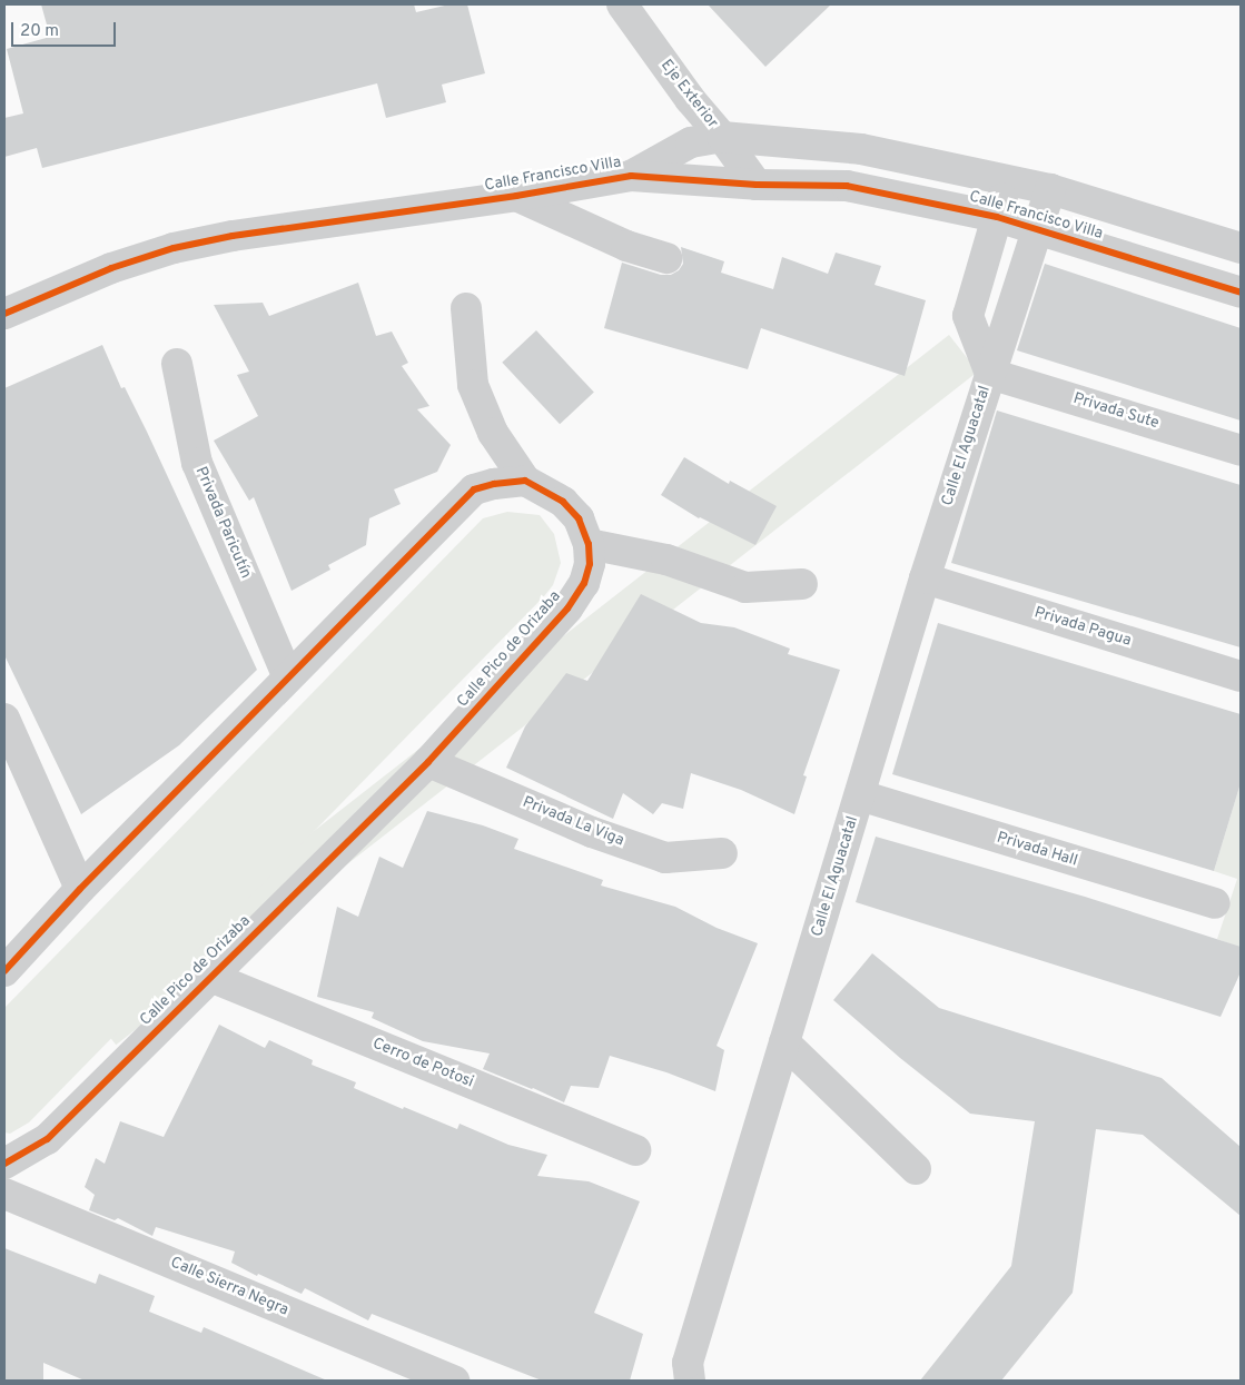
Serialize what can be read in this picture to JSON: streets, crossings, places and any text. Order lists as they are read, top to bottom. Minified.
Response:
{"streets":{"street":["Eje Exterior","Calle Francisco Villa","Privada Sute","Calle El Aguacatal","Privada Paricutín","Privada Pagua","Calle Pico de Orizaba","Privada La Viga","Privada Hall","Cerro de Potosi","Calle Sierra Negra"]},"crossings":[["Eje Exterior","Calle Francisco Villa"],["Calle Francisco Villa","Calle El Aguacatal"],["Privada Sute","Calle El Aguacatal"],["Calle El Aguacatal","Privada Pagua"],["Calle El Aguacatal","Privada Hall"],["Calle Pico de Orizaba","Privada La Viga"],["Calle Pico de Orizaba","Cerro de Potosi"]],"scale_bar":"20 m"}
